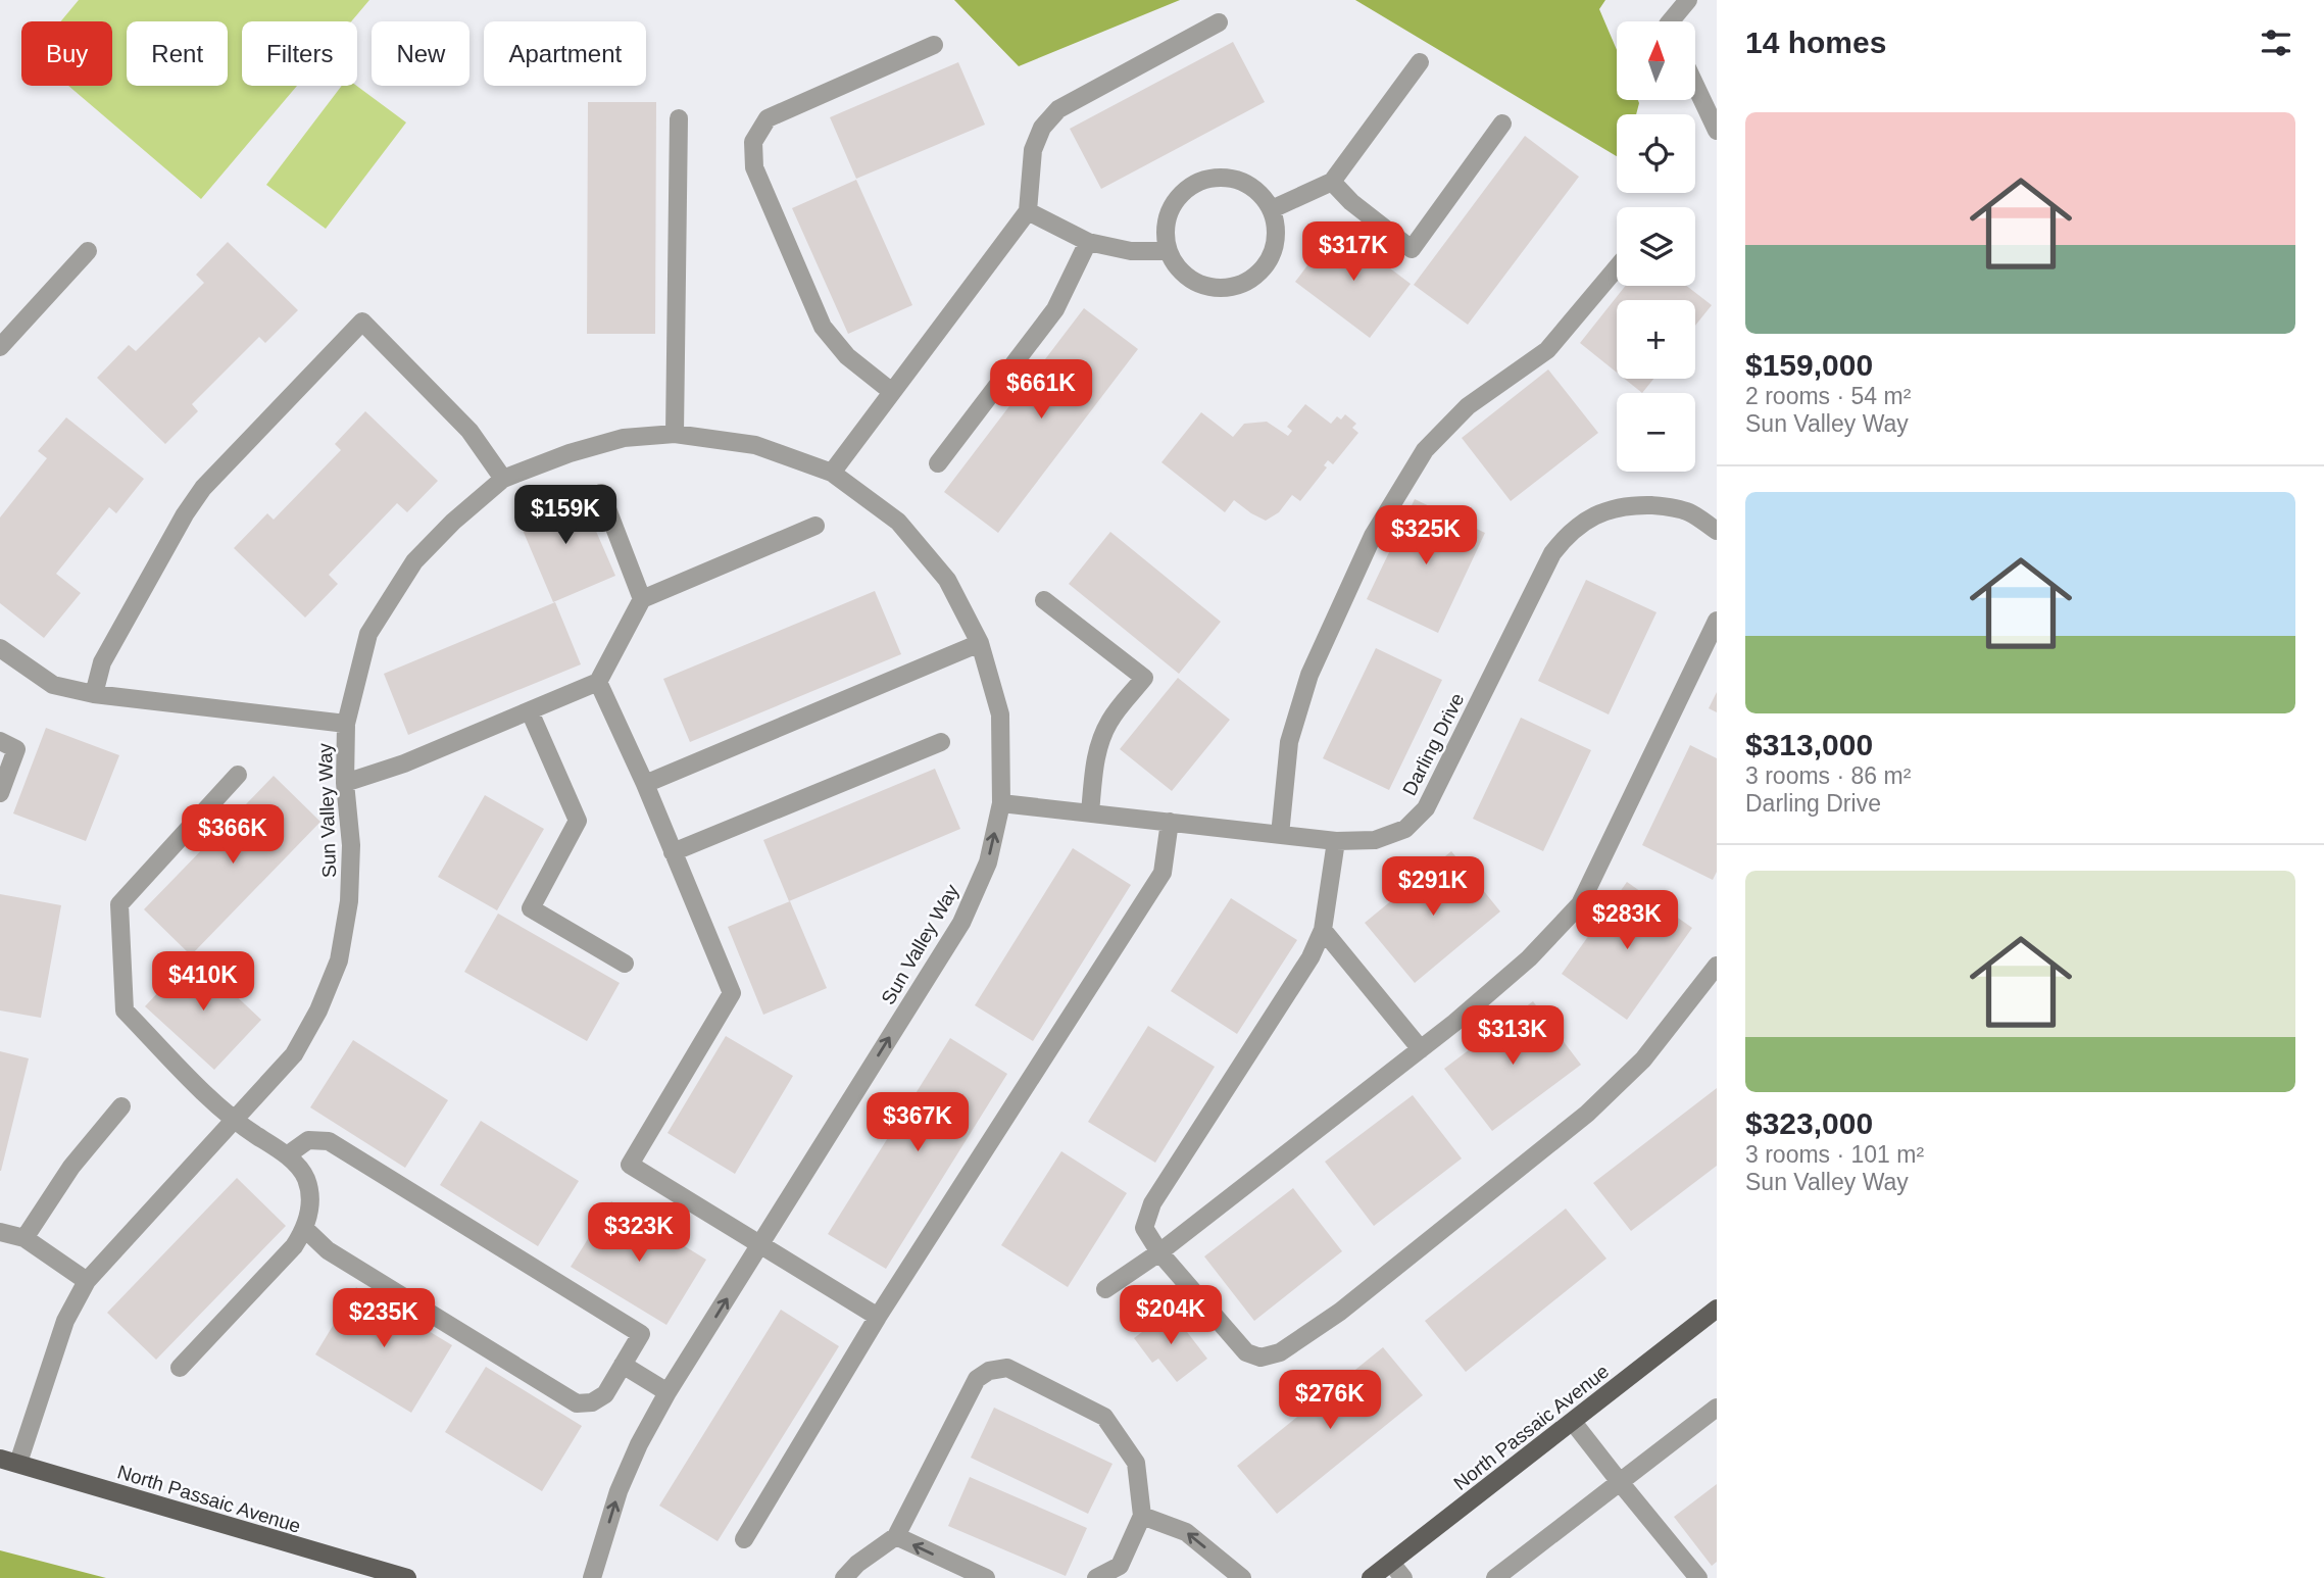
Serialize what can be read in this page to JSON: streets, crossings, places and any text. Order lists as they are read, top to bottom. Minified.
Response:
{"streets":{"main road":["North Passaic Avenue"],"street":["Darling Drive","Sun Valley Way"]},"crossings":[["Darling Drive","Sun Valley Way"],["Sun Valley Way","North Passaic Avenue"]],"north":"top","page":{"heading":"14 homes","map_buttons":["+","−"],"chip":["Buy","Rent","Filters","New","Apartment"],"list":[{"name":"$159,000","note":"2 rooms · 54 m² · Sun Valley Way"},{"name":"$313,000","note":"3 rooms · 86 m² · Darling Drive"},{"name":"$323,000","note":"3 rooms · 101 m² · Sun Valley Way"}],"price":["$317K","$661K","$159K","$325K","$366K","$291K","$283K","$410K","$313K","$367K","$323K","$204K","$235K","$276K"]}}
